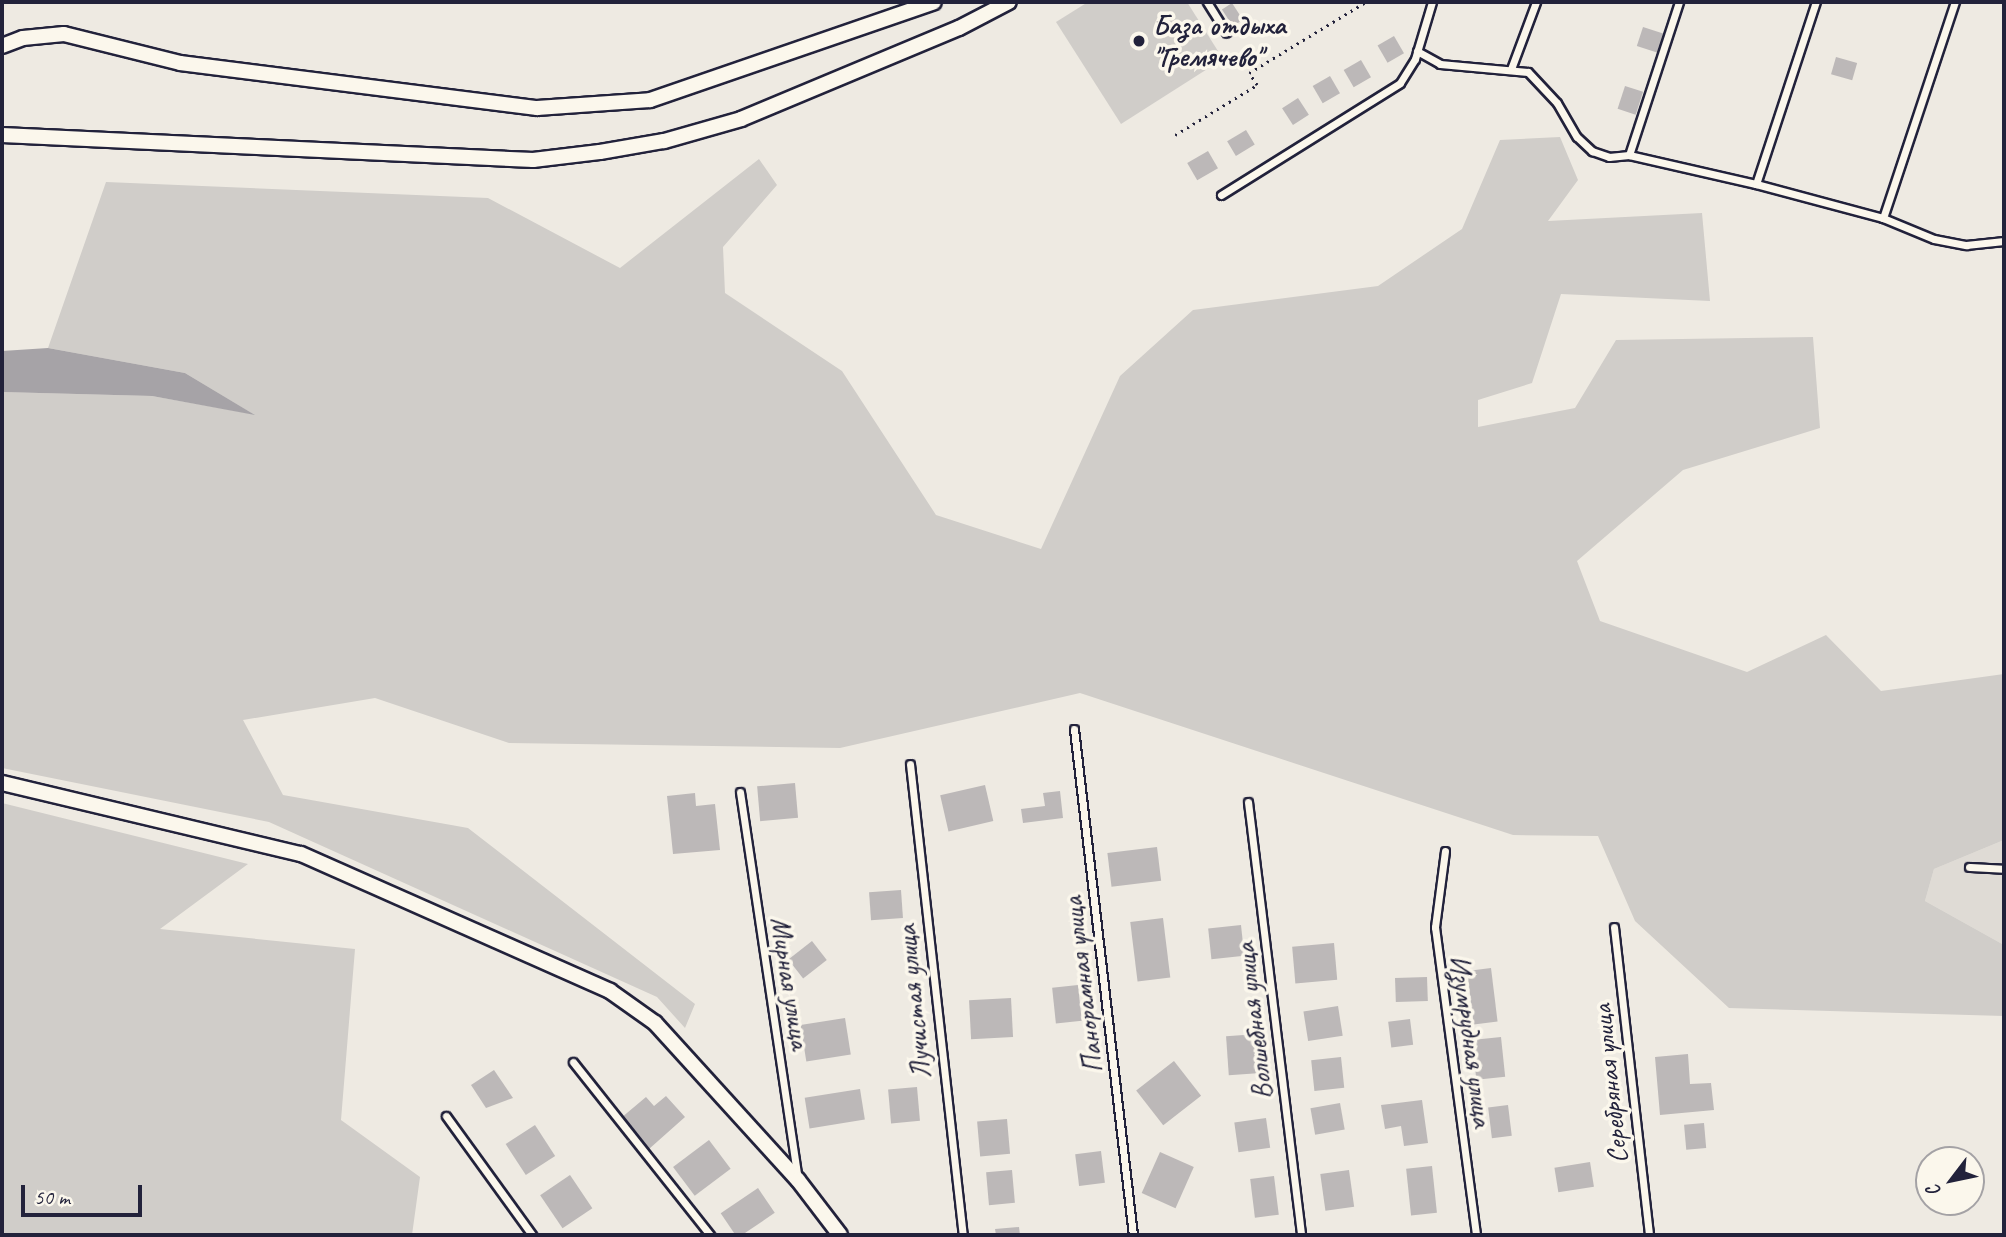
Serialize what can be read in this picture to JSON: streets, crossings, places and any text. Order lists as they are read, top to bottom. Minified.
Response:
{"streets":{"lane":["Мирная улица","Панорамная улица","Лучистая улица","Волшебная улица","Изумрудная улица","Серебряная улица"]},"places":["База отдыха \"Гремячево\""],"scale_bar":"50 m","north":"bottom left"}
